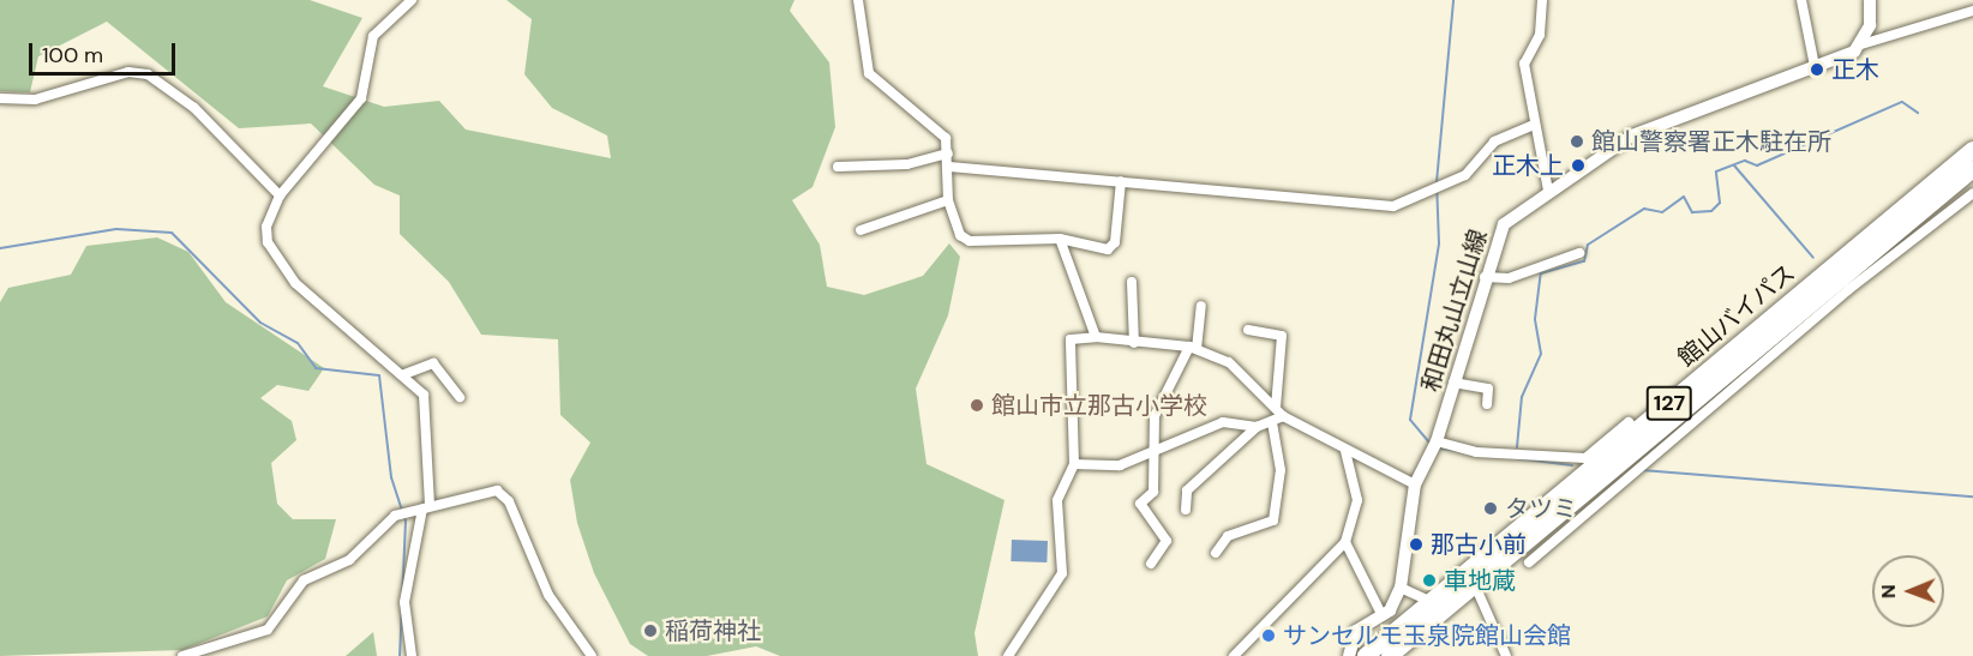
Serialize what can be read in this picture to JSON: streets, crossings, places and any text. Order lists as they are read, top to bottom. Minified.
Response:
{"streets":{"highway":["館山バイパス","127"],"main road":["和田丸山立山線"]},"places":["正木","館山警察署正木駐在所","正木上","館山市立那古小学校","タツミ","那古小前","車地蔵","稲荷神社","サンセルモ玉泉院館山会館"],"scale_bar":"100 m","north":"left"}
